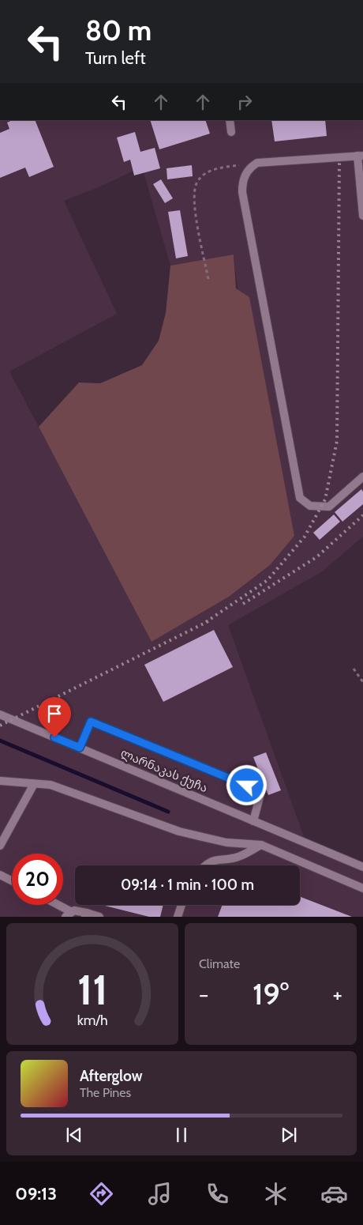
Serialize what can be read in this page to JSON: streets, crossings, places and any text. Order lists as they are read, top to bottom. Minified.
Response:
{"streets":{"lane":["ლარნაკას ქუჩა"]},"page":{"turn":["80 m","Turn left"],"limit":"20","trip":"09:14 · 1 min · 100 m","tile":"Climate","heat":["−","19°","+"],"song":["Afterglow","The Pines"],"tabs":"09:13","gauge":["11","km/h"]}}
